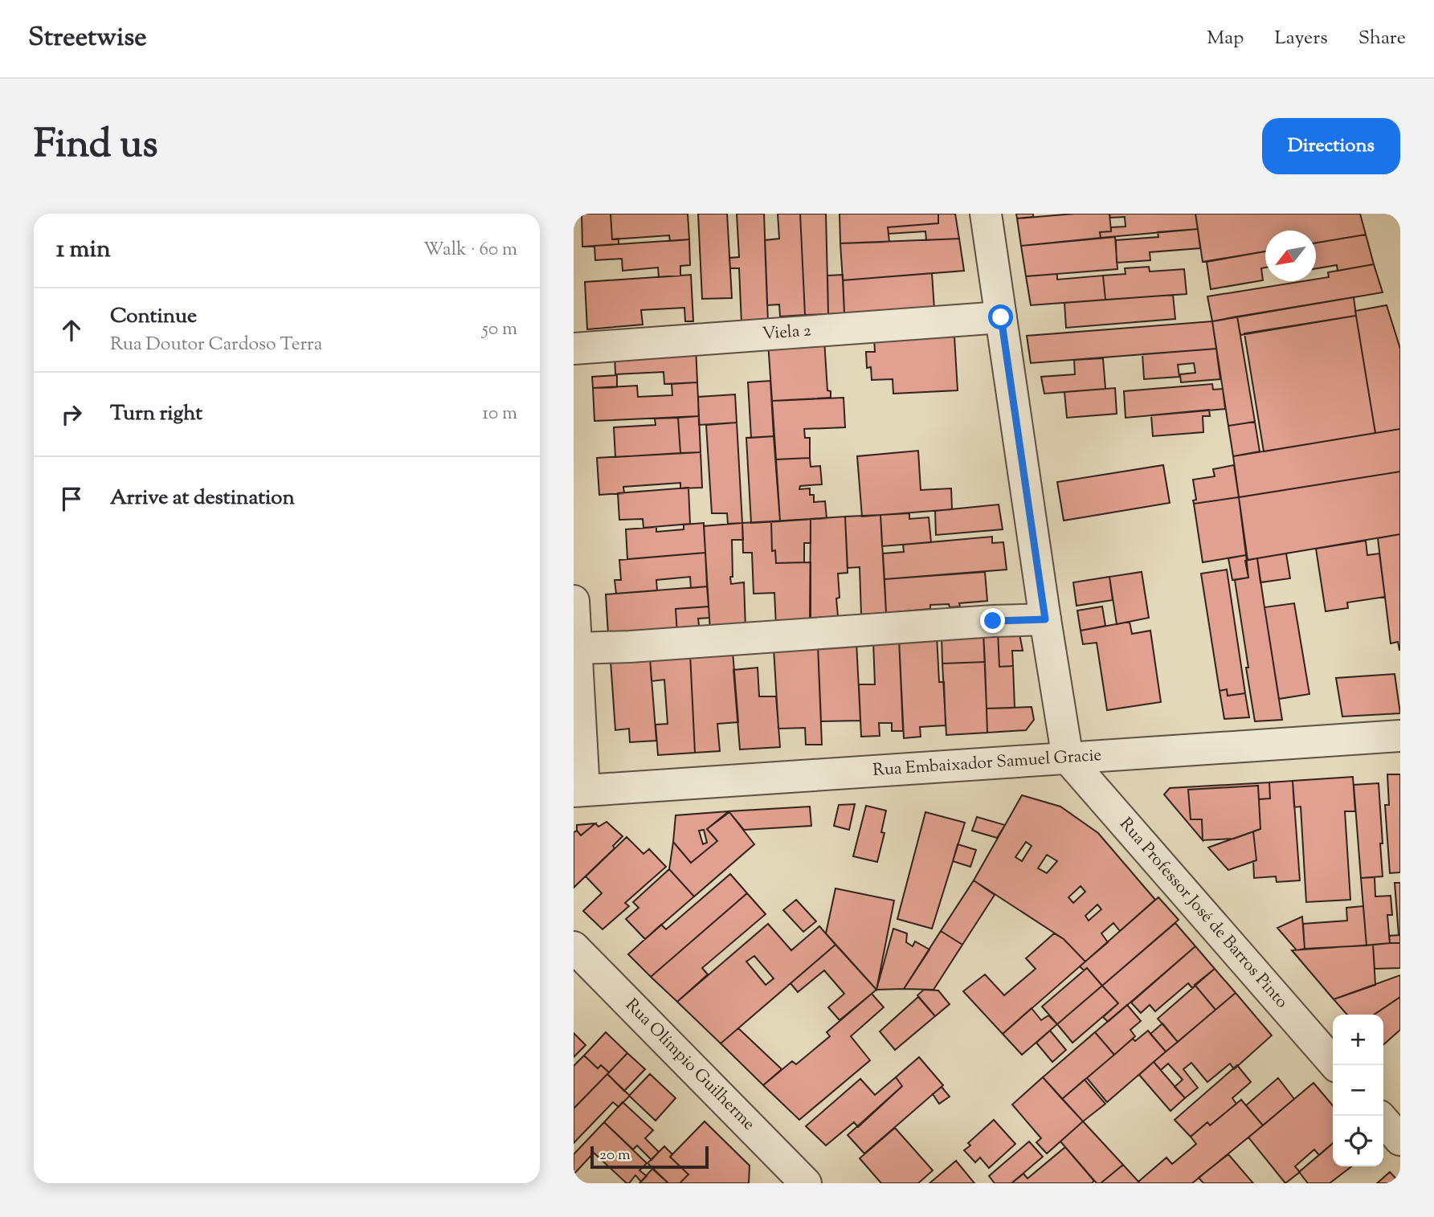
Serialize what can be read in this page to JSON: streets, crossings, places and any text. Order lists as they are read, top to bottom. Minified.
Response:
{"streets":{"street":["Viela 2","Rua Embaixador Samuel Gracie","Rua Professor José de Barros Pinto","Rua Olímpio Guilherme"]},"crossings":[["Rua Embaixador Samuel Gracie","Rua Professor José de Barros Pinto"]],"scale_bar":"20 m","north":"bottom left","page":{"header":"Streetwise","nav":["Map","Layers","Share"],"title":"Find us","buttons":"Directions","heading":["1 min","Walk · 60 m"],"list":[["Continue","Rua Doutor Cardoso Terra","50 m"],["Turn right","10 m"],"Arrive at destination"],"map_buttons":["+","−"],"scale":"20 m"}}
